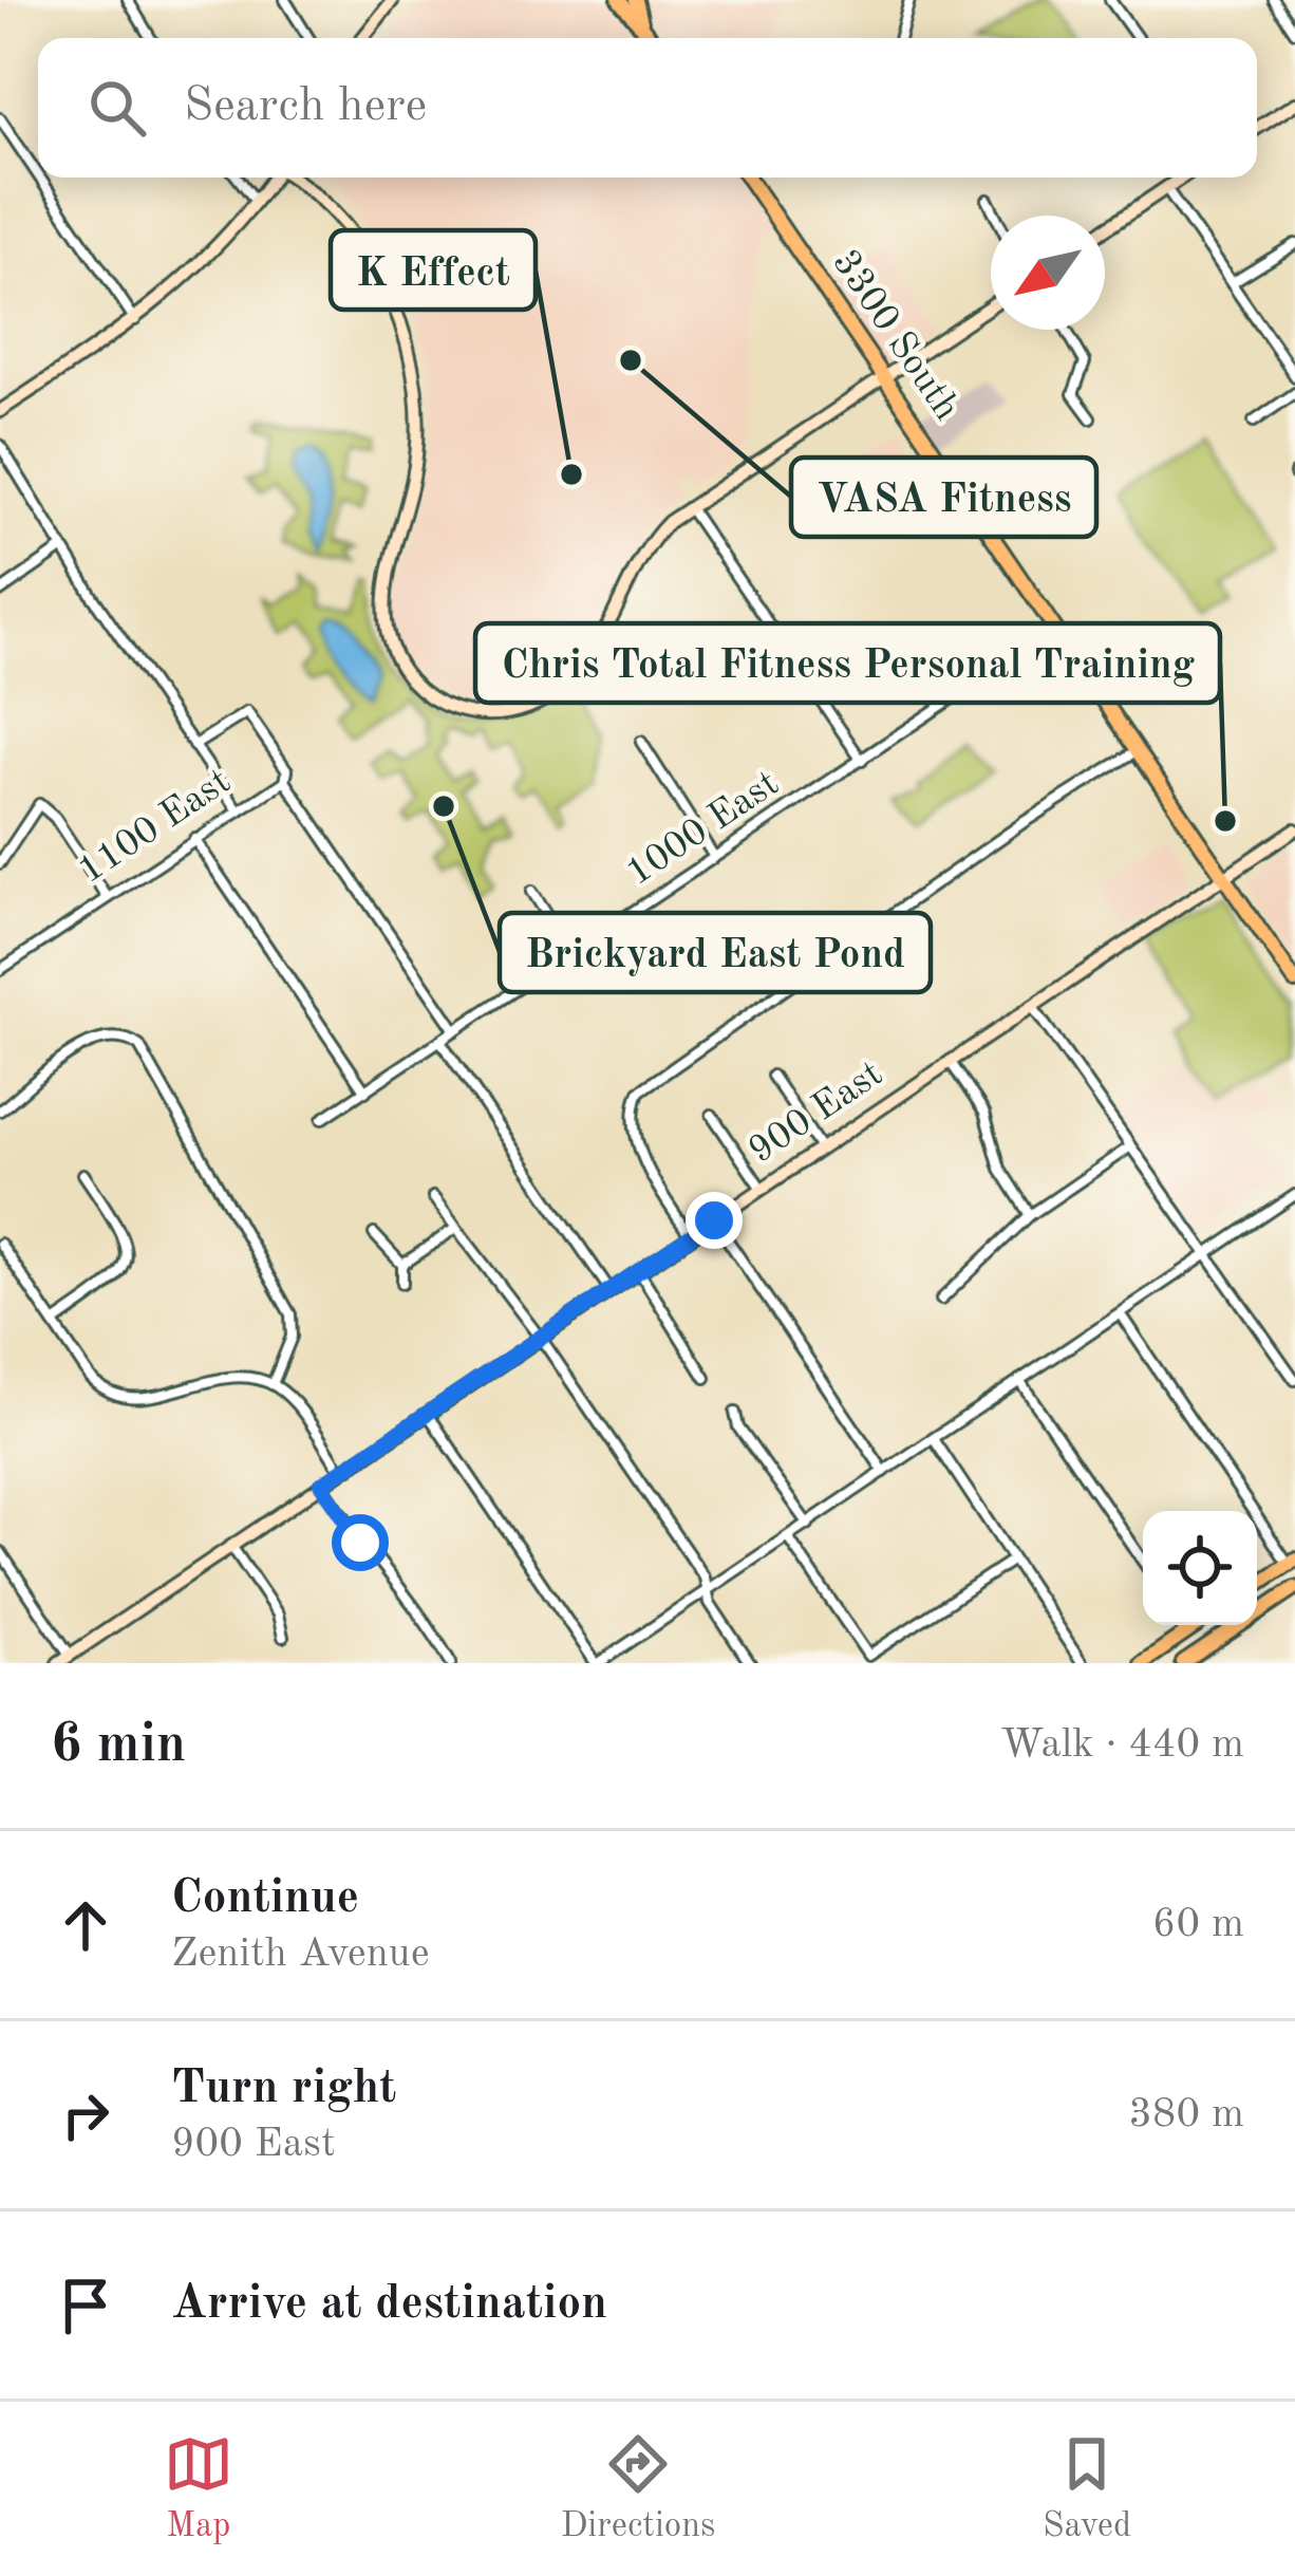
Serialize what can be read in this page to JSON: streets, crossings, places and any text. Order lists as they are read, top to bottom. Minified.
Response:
{"streets":{"main road":["3300 South"],"street":["1100 East","1000 East","900 East"]},"crossings":[["3300 South","1000 East"],["3300 South","900 East"]],"places":["VASA Fitness","K Effect","Brickyard East Pond","Chris Total Fitness Personal Training"],"north":"bottom left","page":{"search":"Search here","heading":["6 min","Walk · 440 m"],"list":[["Continue","Zenith Avenue","60 m"],["Turn right","900 East","380 m"],"Arrive at destination"],"nav":["Map","Directions","Saved"]}}
